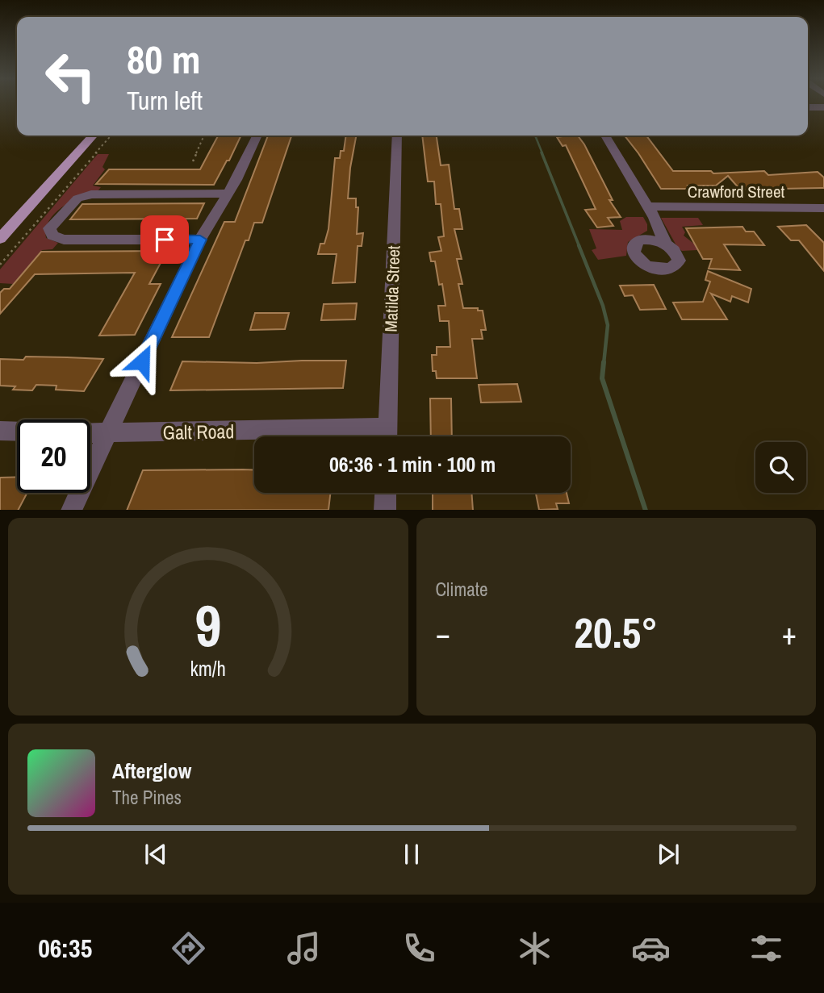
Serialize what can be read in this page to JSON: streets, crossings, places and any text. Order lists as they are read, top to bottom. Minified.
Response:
{"streets":{"street":["Crawford Street","Matilda Street","Galt Road"]},"crossings":[["Matilda Street","Galt Road"]],"page":{"turn":["80 m","Turn left"],"limit":"20","trip":"06:36 · 1 min · 100 m","tile":"Climate","heat":["−","20.5°","+"],"song":["Afterglow","The Pines"],"tabs":"06:35","gauge":["9","km/h"]}}
